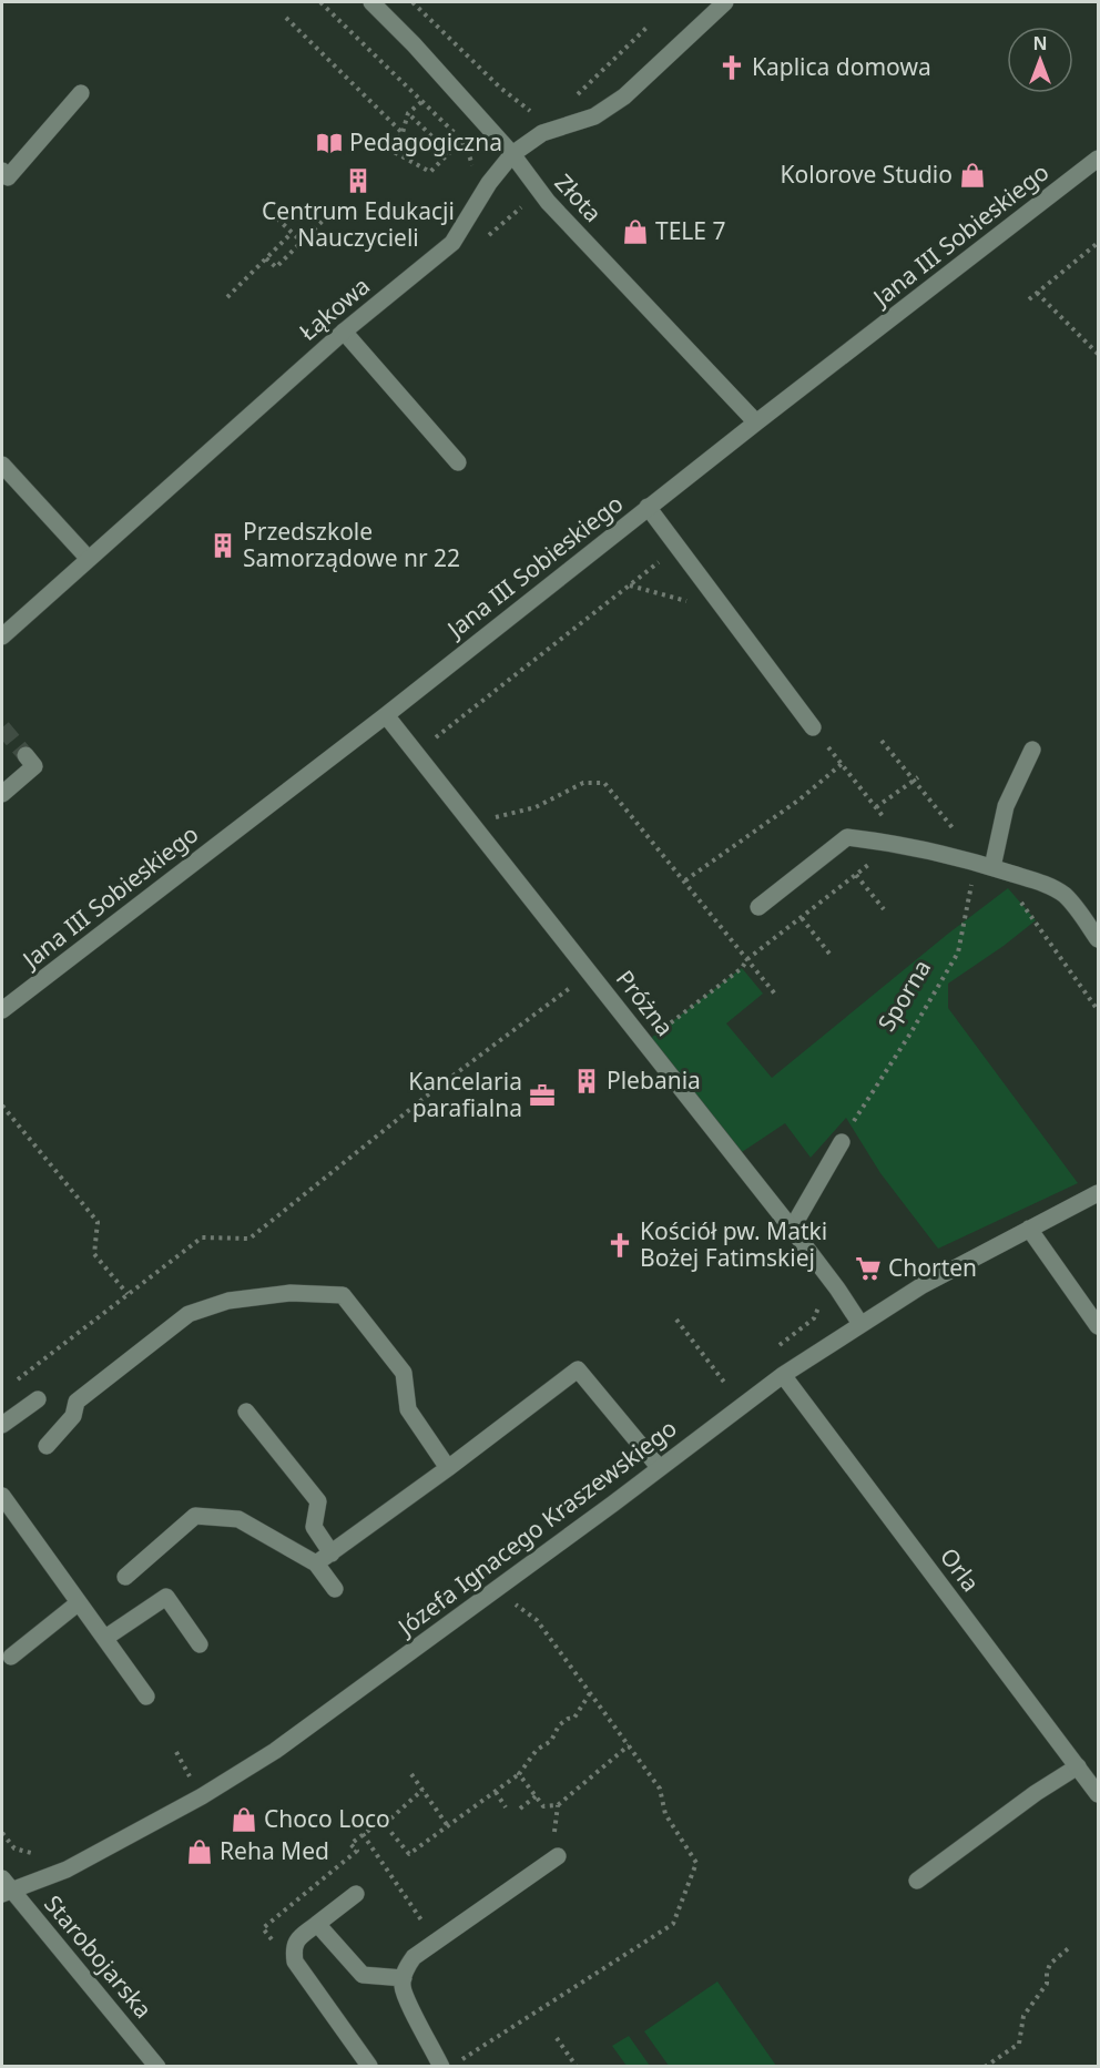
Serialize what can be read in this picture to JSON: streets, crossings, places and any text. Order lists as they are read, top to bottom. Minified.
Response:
{"streets":{"street":["Złota","Jana III Sobieskiego","Łąkowa","Próżna","Józefa Ignacego Kraszewskiego","Orla","Starobojarska"],"path":["Sporna"]},"crossings":[["Złota","Jana III Sobieskiego"],["Złota","Łąkowa"],["Jana III Sobieskiego","Próżna"],["Próżna","Józefa Ignacego Kraszewskiego"],["Józefa Ignacego Kraszewskiego","Orla"],["Józefa Ignacego Kraszewskiego","Starobojarska"]],"places":{"church":["Kaplica domowa","Kościół pw. Matki Bożej Fatimskiej"],"library":["Pedagogiczna"],"shop":["Kolorove Studio","TELE 7","Choco Loco","Reha Med"],"building":["Centrum Edukacji Nauczycieli","Przedszkole Samorządowe nr 22","Plebania"],"office":["Kancelaria parafialna"],"supermarket":["Chorten"]},"north":"top"}
